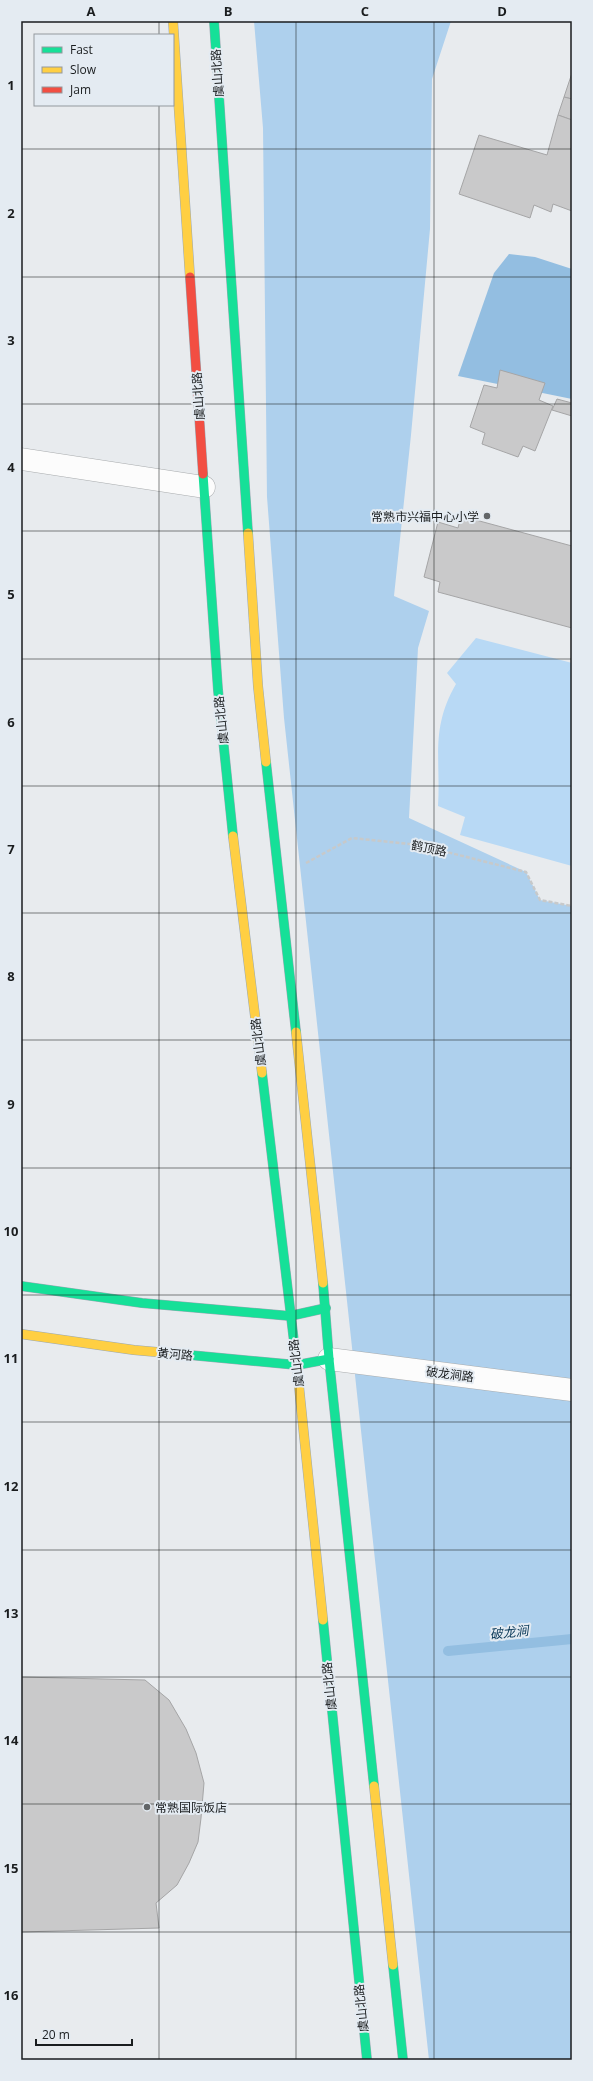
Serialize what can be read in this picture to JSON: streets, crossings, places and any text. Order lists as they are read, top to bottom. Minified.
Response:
{"streets":{"main road":["虞山北路","黄河路"],"street":["破龙涧路"],"path":["鹤顶路"]},"crossings":[["虞山北路","鹤顶路"],["虞山北路","黄河路"],["虞山北路","破龙涧路"],["黄河路","破龙涧路"]],"water":["破龙涧"],"places":["常熟市兴福中心小学","常熟国际饭店"],"legend":["Fast","Slow","Jam"],"scale_bar":"20 m","grid":{"columns":["A","B","C","D"],"rows":["1","2","3","4","5","6","7","8","9","10","11","12","13","14","15","16"]}}
